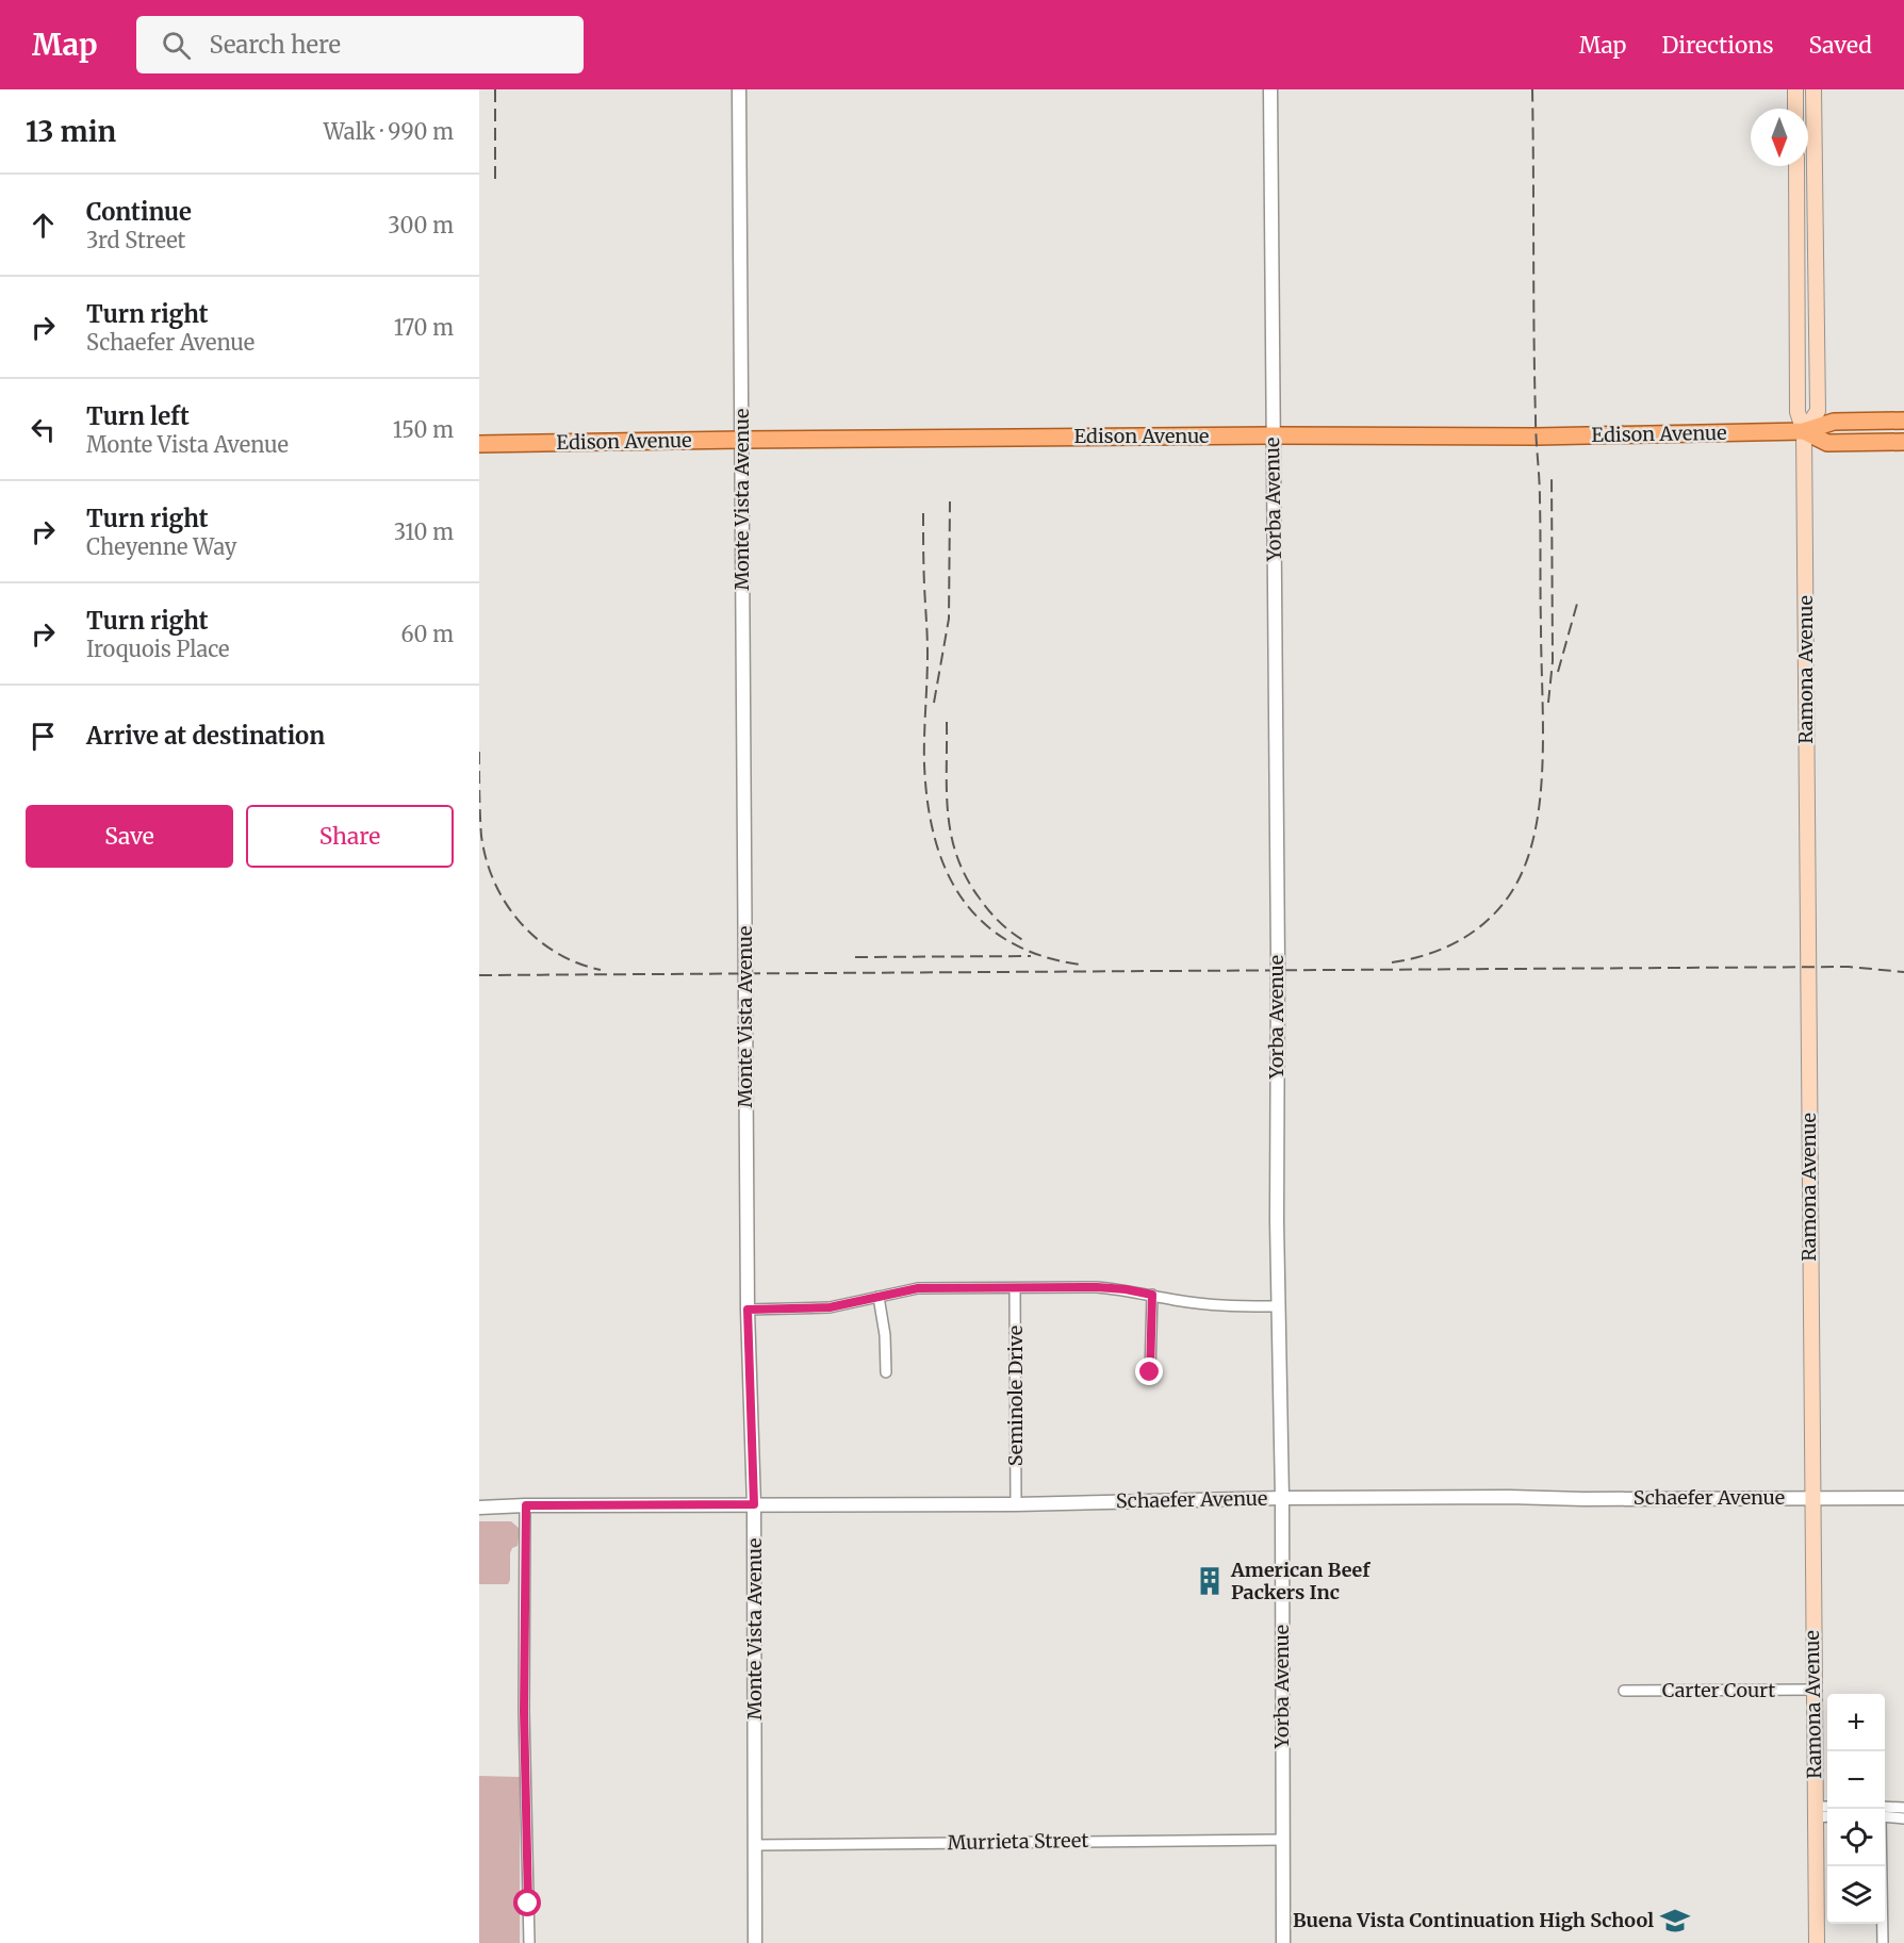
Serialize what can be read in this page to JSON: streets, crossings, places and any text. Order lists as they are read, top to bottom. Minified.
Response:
{"streets":{"main road":["Edison Avenue","Ramona Avenue"],"street":["Monte Vista Avenue","Yorba Avenue","Seminole Drive","Schaefer Avenue","Carter Court","Murrieta Street"]},"crossings":[["Edison Avenue","Monte Vista Avenue"],["Edison Avenue","Yorba Avenue"],["Edison Avenue","Ramona Avenue"],["Monte Vista Avenue","Schaefer Avenue"],["Monte Vista Avenue","Murrieta Street"],["Yorba Avenue","Schaefer Avenue"],["Yorba Avenue","Murrieta Street"],["Ramona Avenue","Schaefer Avenue"],["Ramona Avenue","Carter Court"],["Seminole Drive","Schaefer Avenue"]],"places":{"building":["American Beef Packers Inc"],"school or university":["Buena Vista Continuation High School"]},"north":"bottom","page":{"header":"Map","search":"Search here","nav":["Map","Directions","Saved"],"heading":["13 min","Walk · 990 m"],"list":[["Continue","3rd Street","300 m"],["Turn right","Schaefer Avenue","170 m"],["Turn left","Monte Vista Avenue","150 m"],["Turn right","Cheyenne Way","310 m"],["Turn right","Iroquois Place","60 m"],"Arrive at destination"],"buttons":["Save","Share"],"map_buttons":["+","−"]}}
